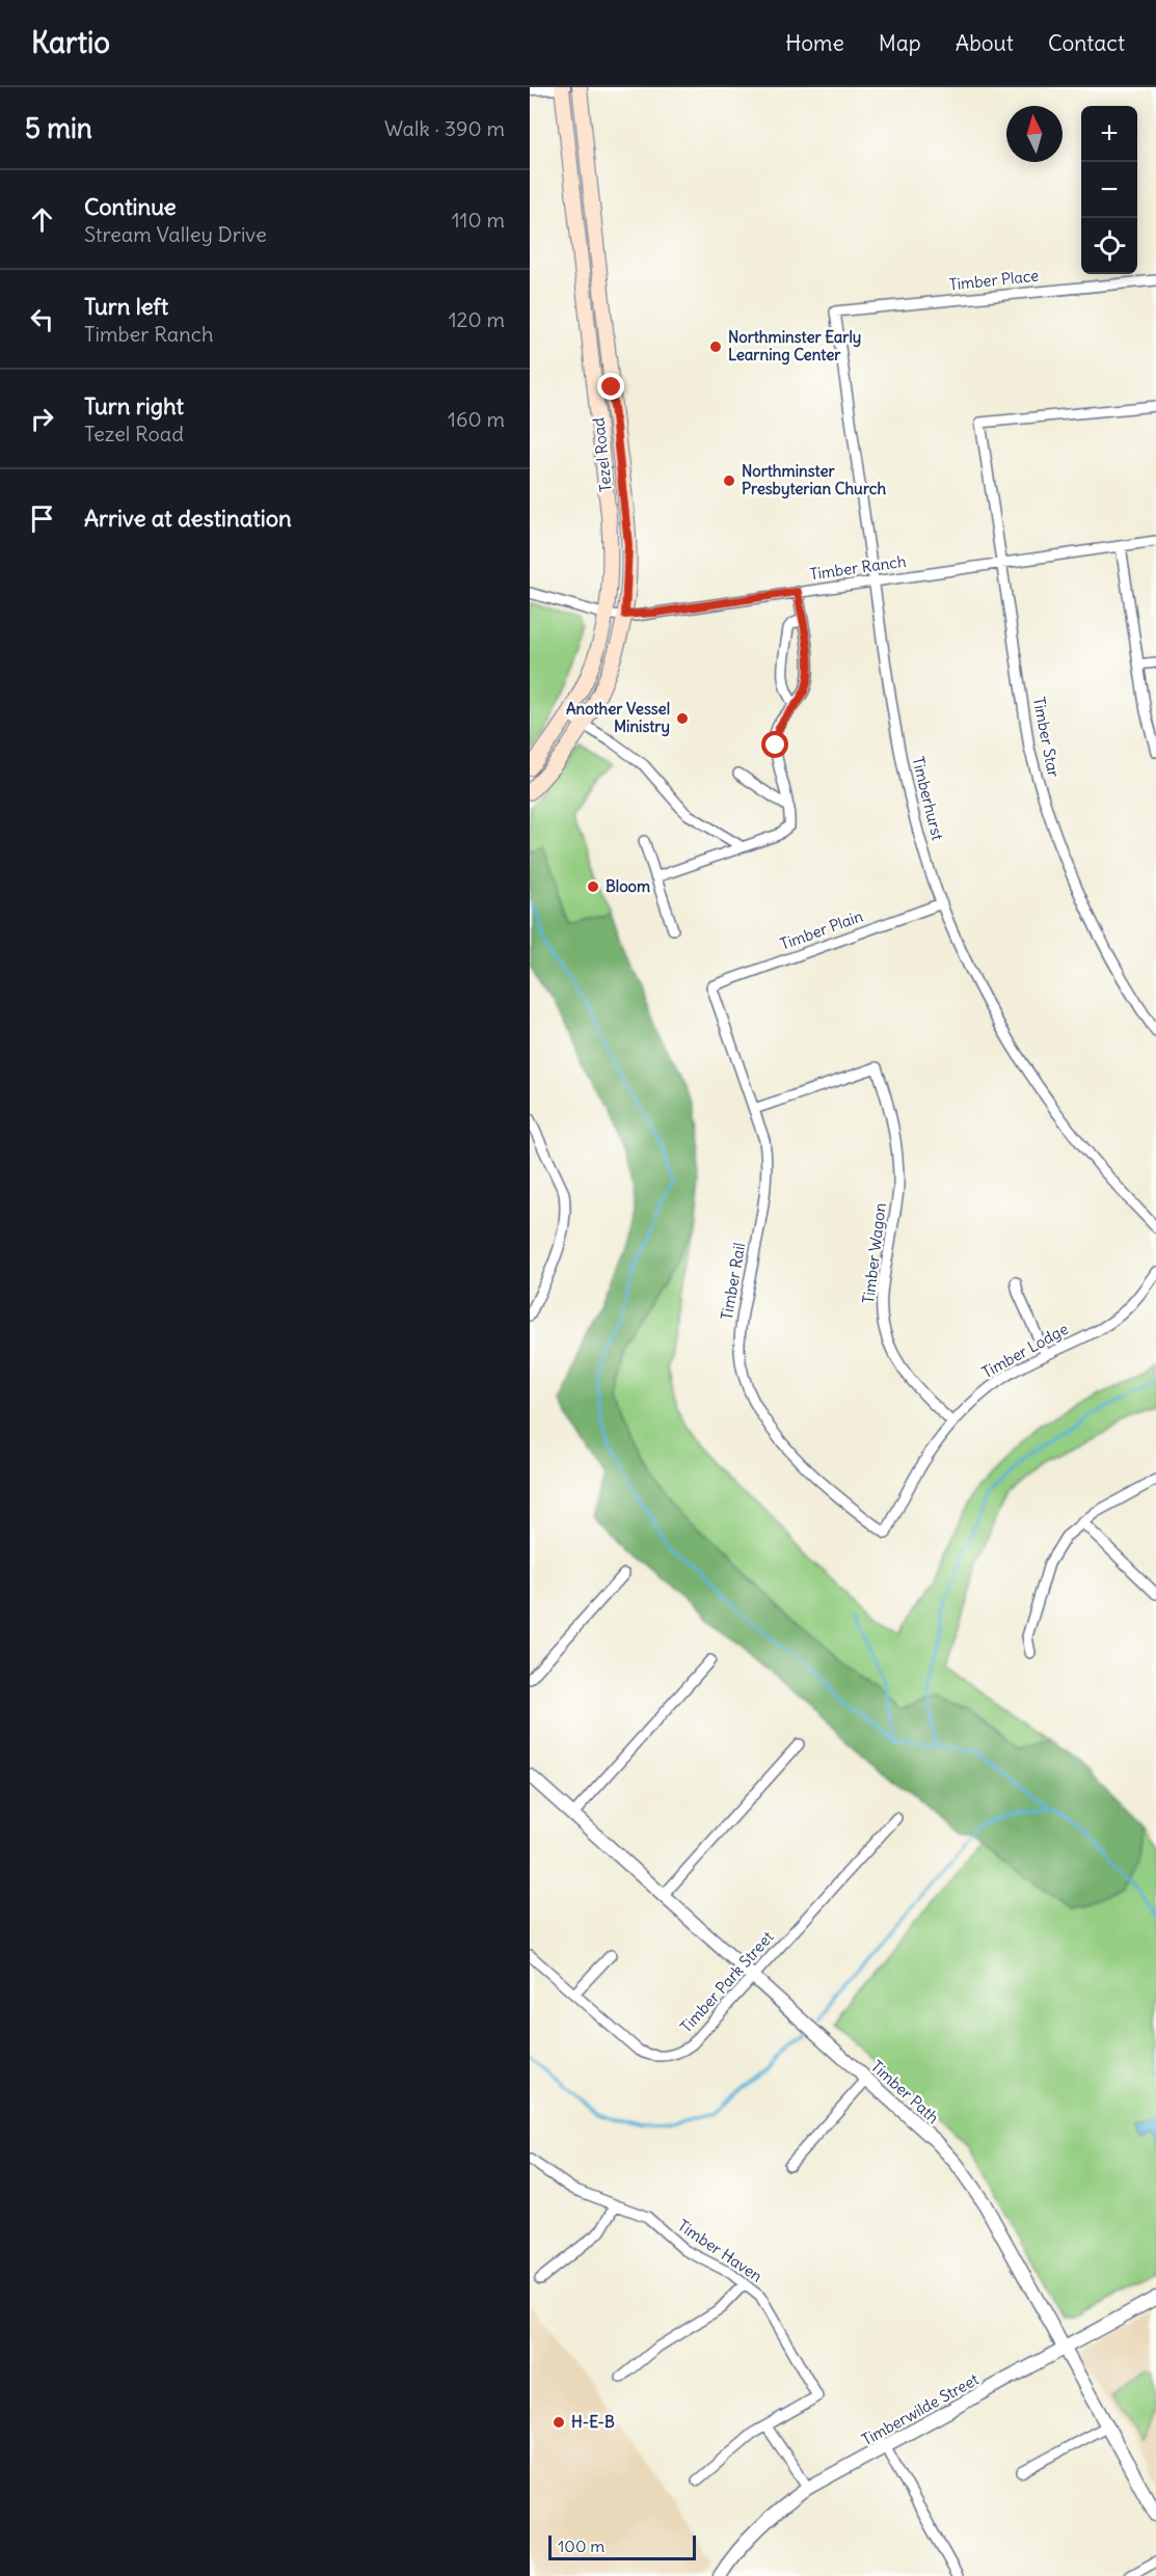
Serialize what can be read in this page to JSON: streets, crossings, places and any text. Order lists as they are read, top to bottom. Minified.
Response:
{"streets":{"main road":["Tezel Road"],"street":["Timber Place","Timber Ranch","Timber Star","Timberhurst","Timber Plain","Timber Wagon","Timber Rail","Timber Lodge","Timber Park Street","Timber Path","Timber Haven","Timberwilde Street"]},"crossings":[["Timber Place","Timberhurst"],["Tezel Road","Timber Ranch"],["Timber Ranch","Timber Star"],["Timber Ranch","Timberhurst"],["Timberhurst","Timber Plain"],["Timber Plain","Timber Rail"],["Timber Wagon","Timber Rail"],["Timber Wagon","Timber Lodge"],["Timber Rail","Timber Lodge"],["Timber Park Street","Timber Path"],["Timber Path","Timberwilde Street"]],"places":["Northminster Early Learning Center","Northminster Presbyterian Church","Another Vessel Ministry","Bloom","H-E-B"],"scale_bar":"100 m","north":"top","page":{"header":"Kartio","nav":["Home","Map","About","Contact"],"heading":["5 min","Walk · 390 m"],"map_buttons":["+","−"],"list":[["Continue","Stream Valley Drive","110 m"],["Turn left","Timber Ranch","120 m"],["Turn right","Tezel Road","160 m"],"Arrive at destination"],"scale":"100 m"}}
